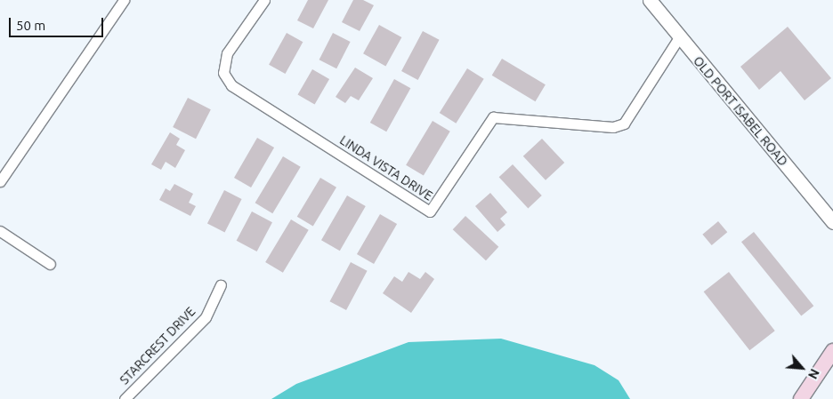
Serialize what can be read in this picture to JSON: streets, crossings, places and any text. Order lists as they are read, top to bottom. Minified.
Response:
{"streets":{"street":["OLD PORT ISABEL ROAD","LINDA VISTA DRIVE","STARCREST DRIVE"]},"crossings":[["OLD PORT ISABEL ROAD","LINDA VISTA DRIVE"]],"scale_bar":"50 m","north":"bottom right"}
